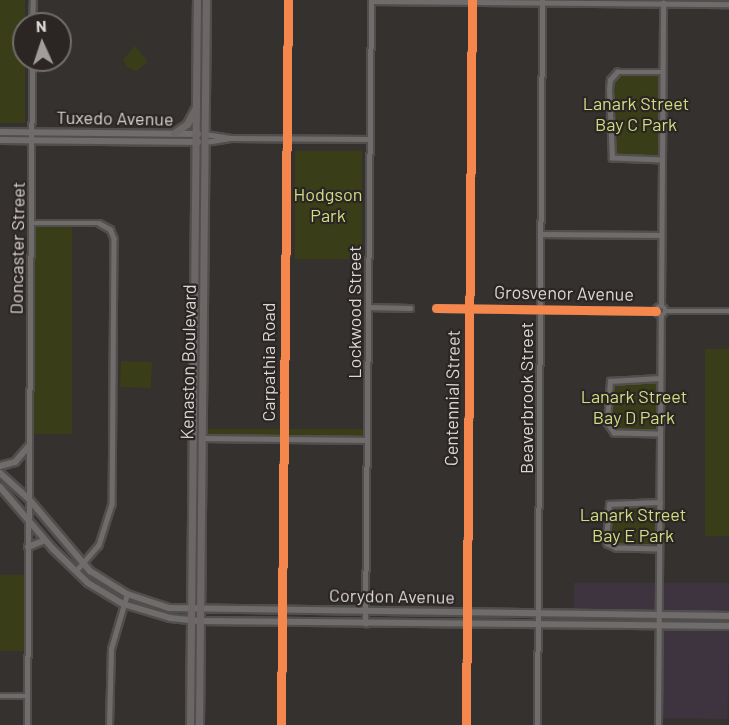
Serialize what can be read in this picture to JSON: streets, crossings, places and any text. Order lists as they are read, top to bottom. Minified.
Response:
{"streets":{"main road":["Tuxedo Avenue","Kenaston Boulevard","Corydon Avenue"],"street":["Doncaster Street","Grosvenor Avenue","Lockwood Street","Carpathia Road","Centennial Street","Beaverbrook Street"]},"crossings":[["Tuxedo Avenue","Doncaster Street"],["Tuxedo Avenue","Lockwood Street"],["Tuxedo Avenue","Kenaston Boulevard"],["Tuxedo Avenue","Carpathia Road"],["Doncaster Street","Corydon Avenue"],["Grosvenor Avenue","Centennial Street"],["Grosvenor Avenue","Beaverbrook Street"],["Lockwood Street","Corydon Avenue"],["Kenaston Boulevard","Corydon Avenue"],["Carpathia Road","Corydon Avenue"],["Centennial Street","Corydon Avenue"],["Beaverbrook Street","Corydon Avenue"]],"parks":["Lanark Street Bay C Park","Hodgson Park","Lanark Street Bay D Park","Lanark Street Bay E Park"],"north":"top"}
